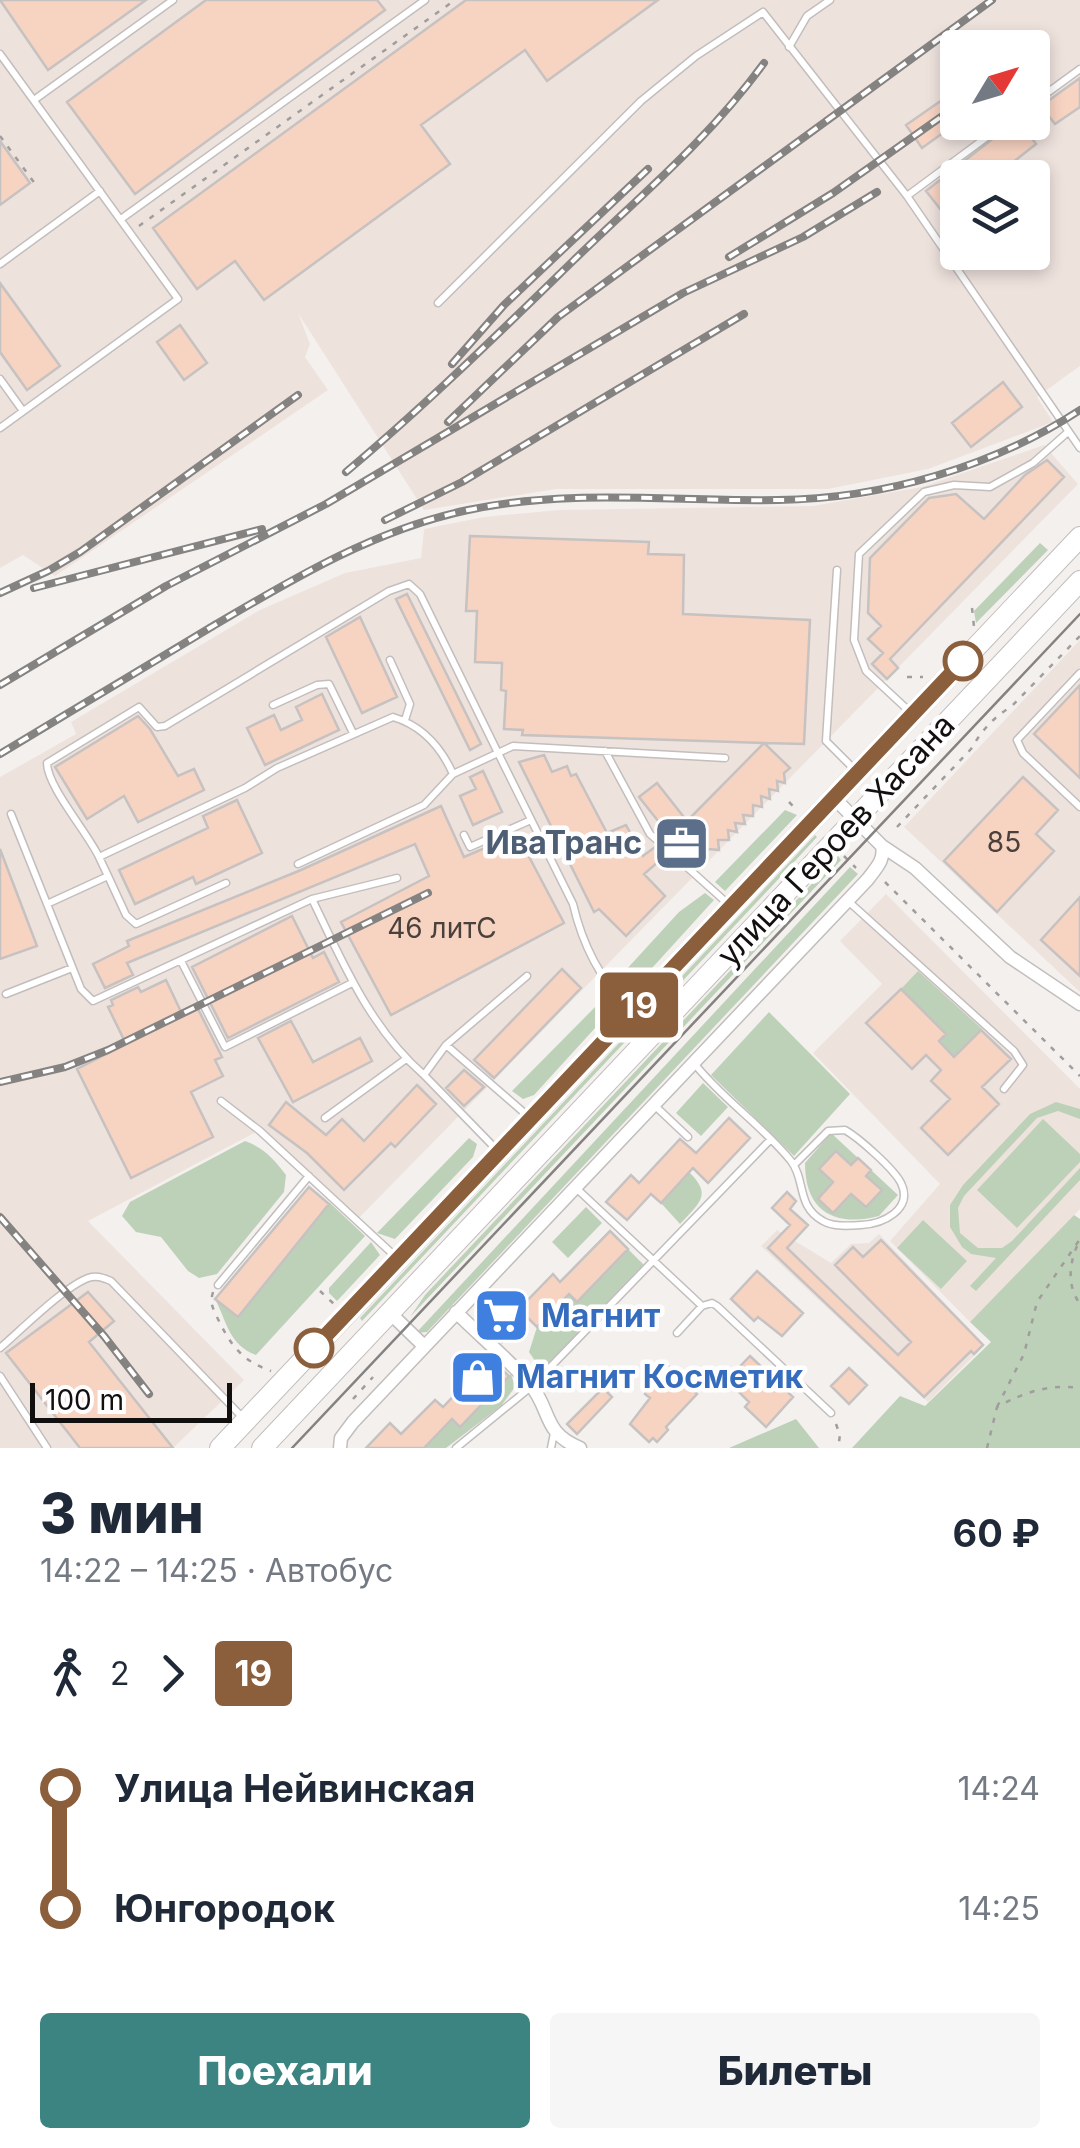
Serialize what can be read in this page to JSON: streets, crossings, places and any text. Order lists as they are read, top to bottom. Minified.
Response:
{"streets":{"main road":["улица Героев Хасана"]},"places":{"office":["ИваТранс"],"supermarket":["Магнит"],"shop":["Магнит Косметик"]},"lines":["bus line 19"],"house_numbers":["85","46 литС"],"scale_bar":"100 m","north":"top right","page":{"on_map":"19","scale":"100 m","heading":["3 мин","14:22 – 14:25 · Автобус","60 ₽"],"legs":["2","19"],"list":[{"name":"Улица Нейвинская","value":"14:24"},{"name":"Юнгородок","value":"14:25"}],"buttons":["Поехали","Билеты"]}}
